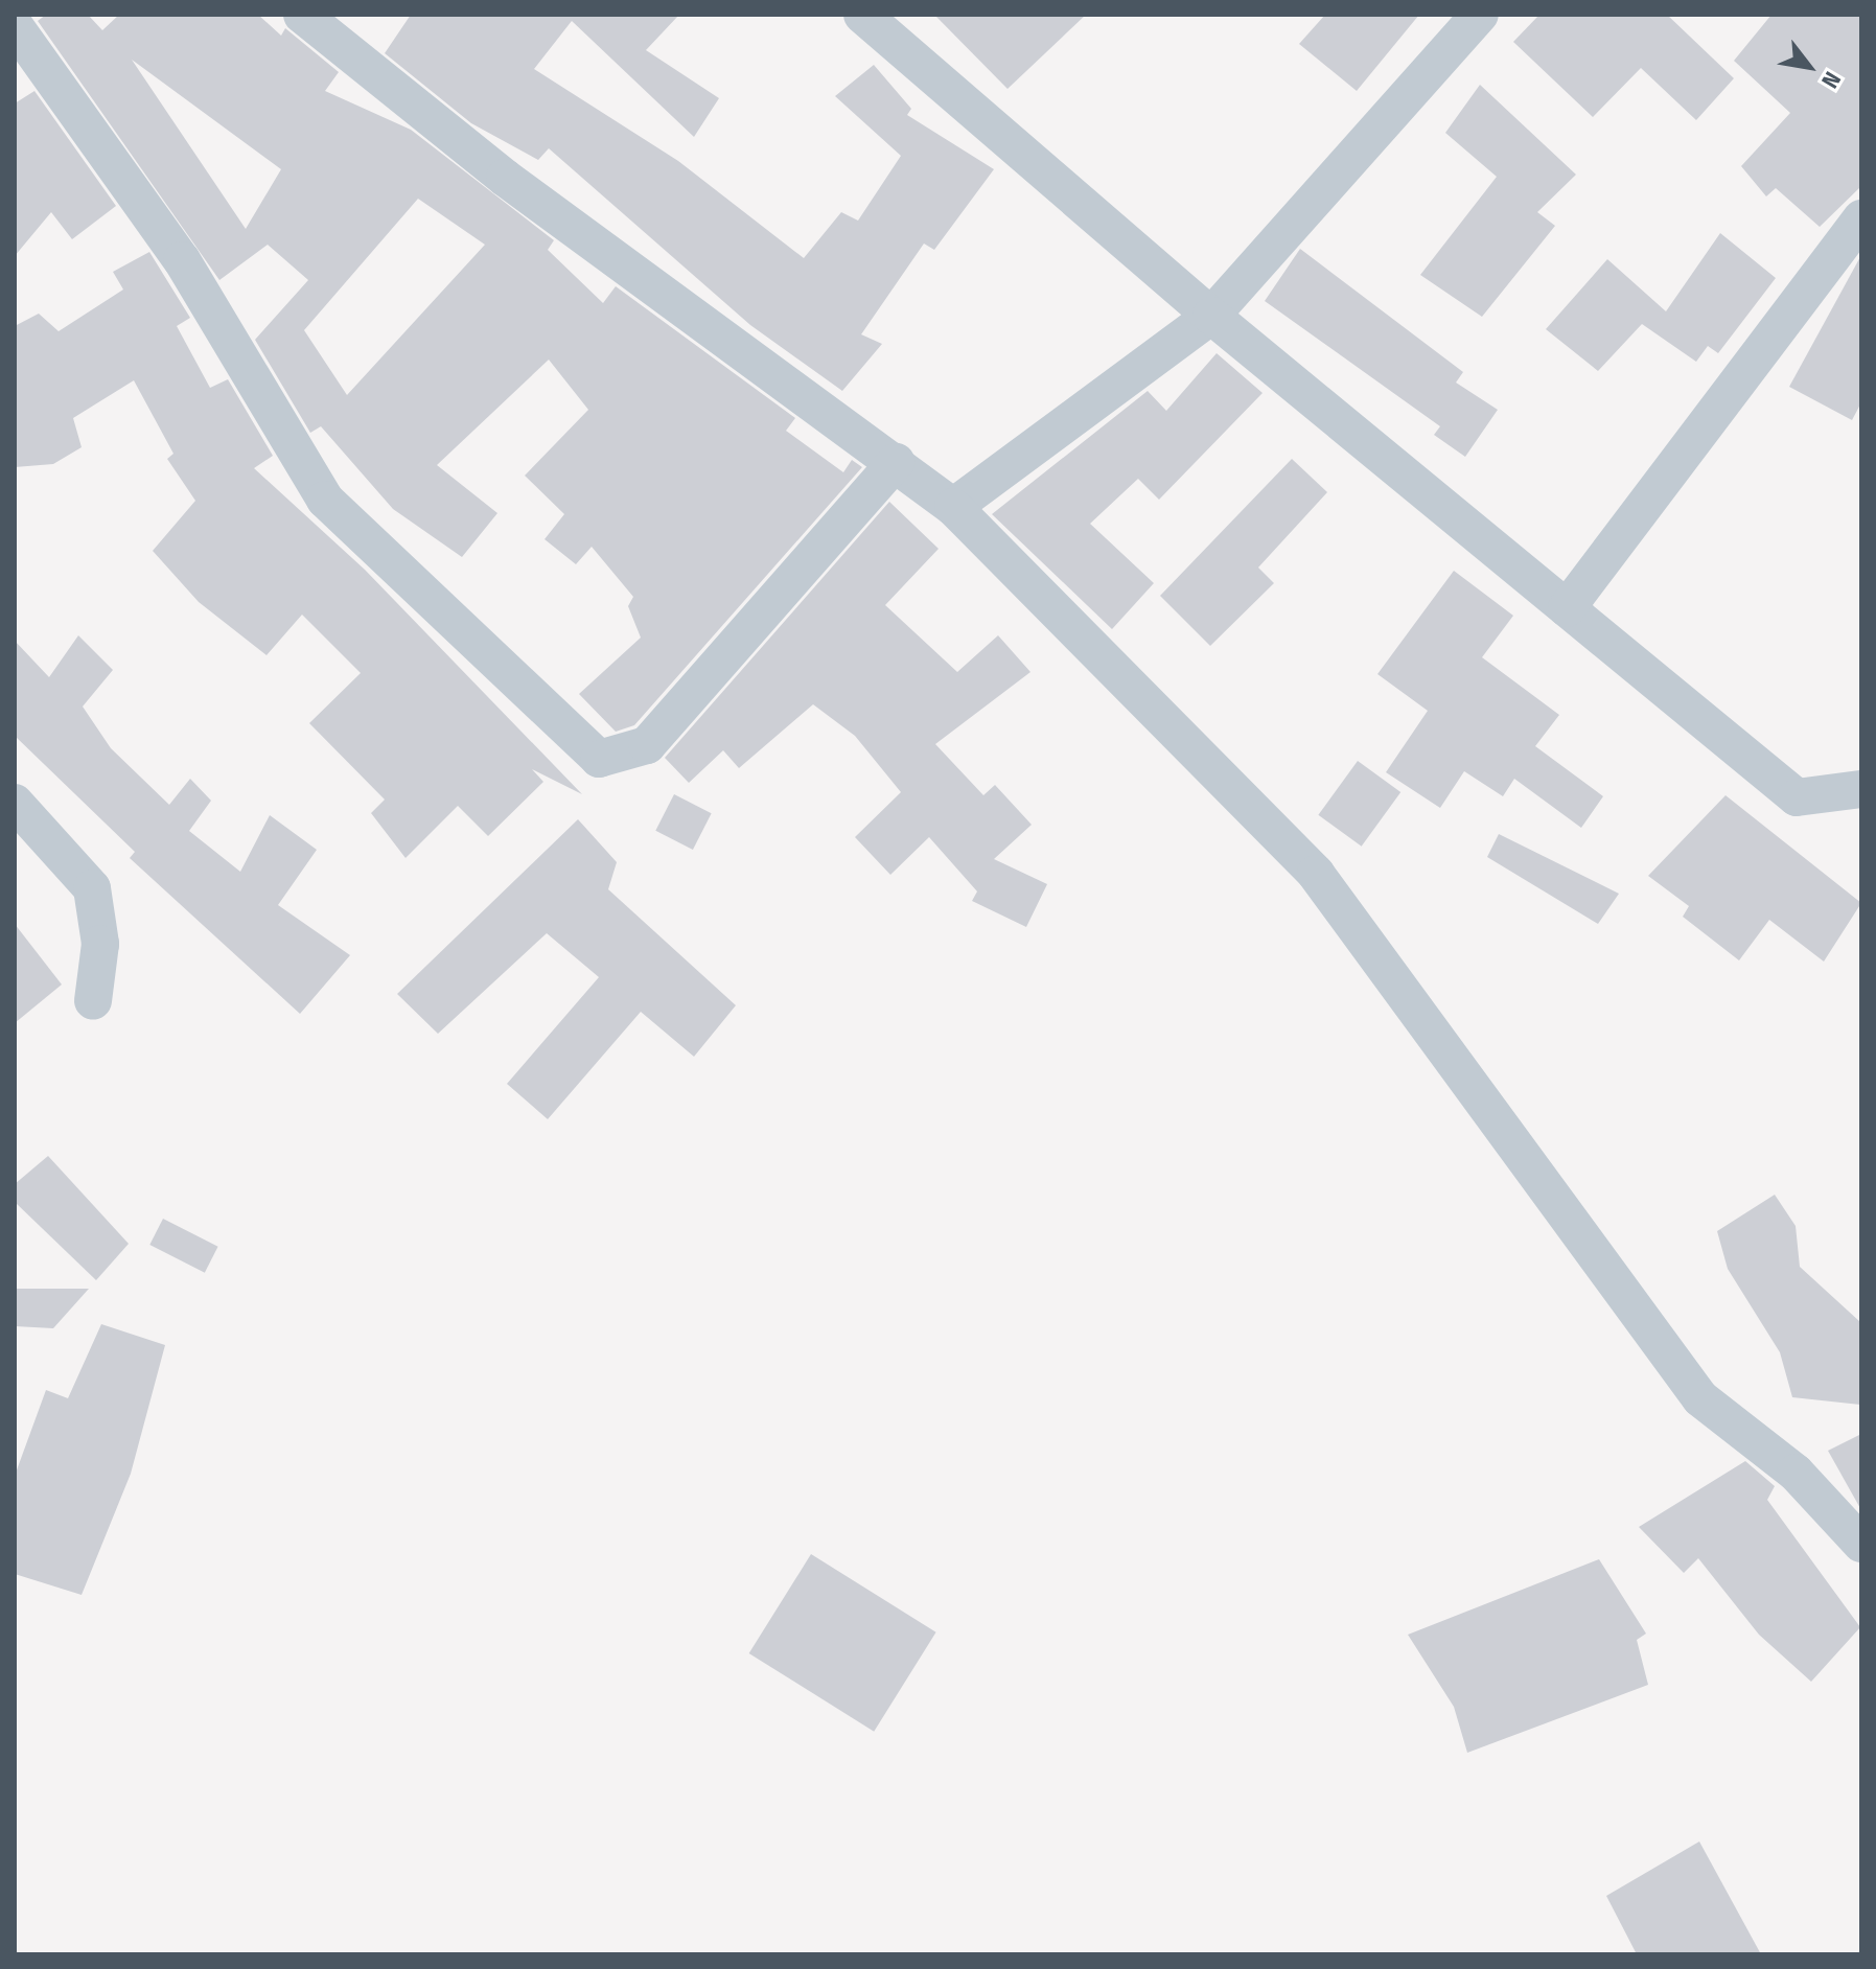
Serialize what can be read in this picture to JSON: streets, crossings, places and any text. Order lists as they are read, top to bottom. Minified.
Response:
{"north":"bottom right"}
